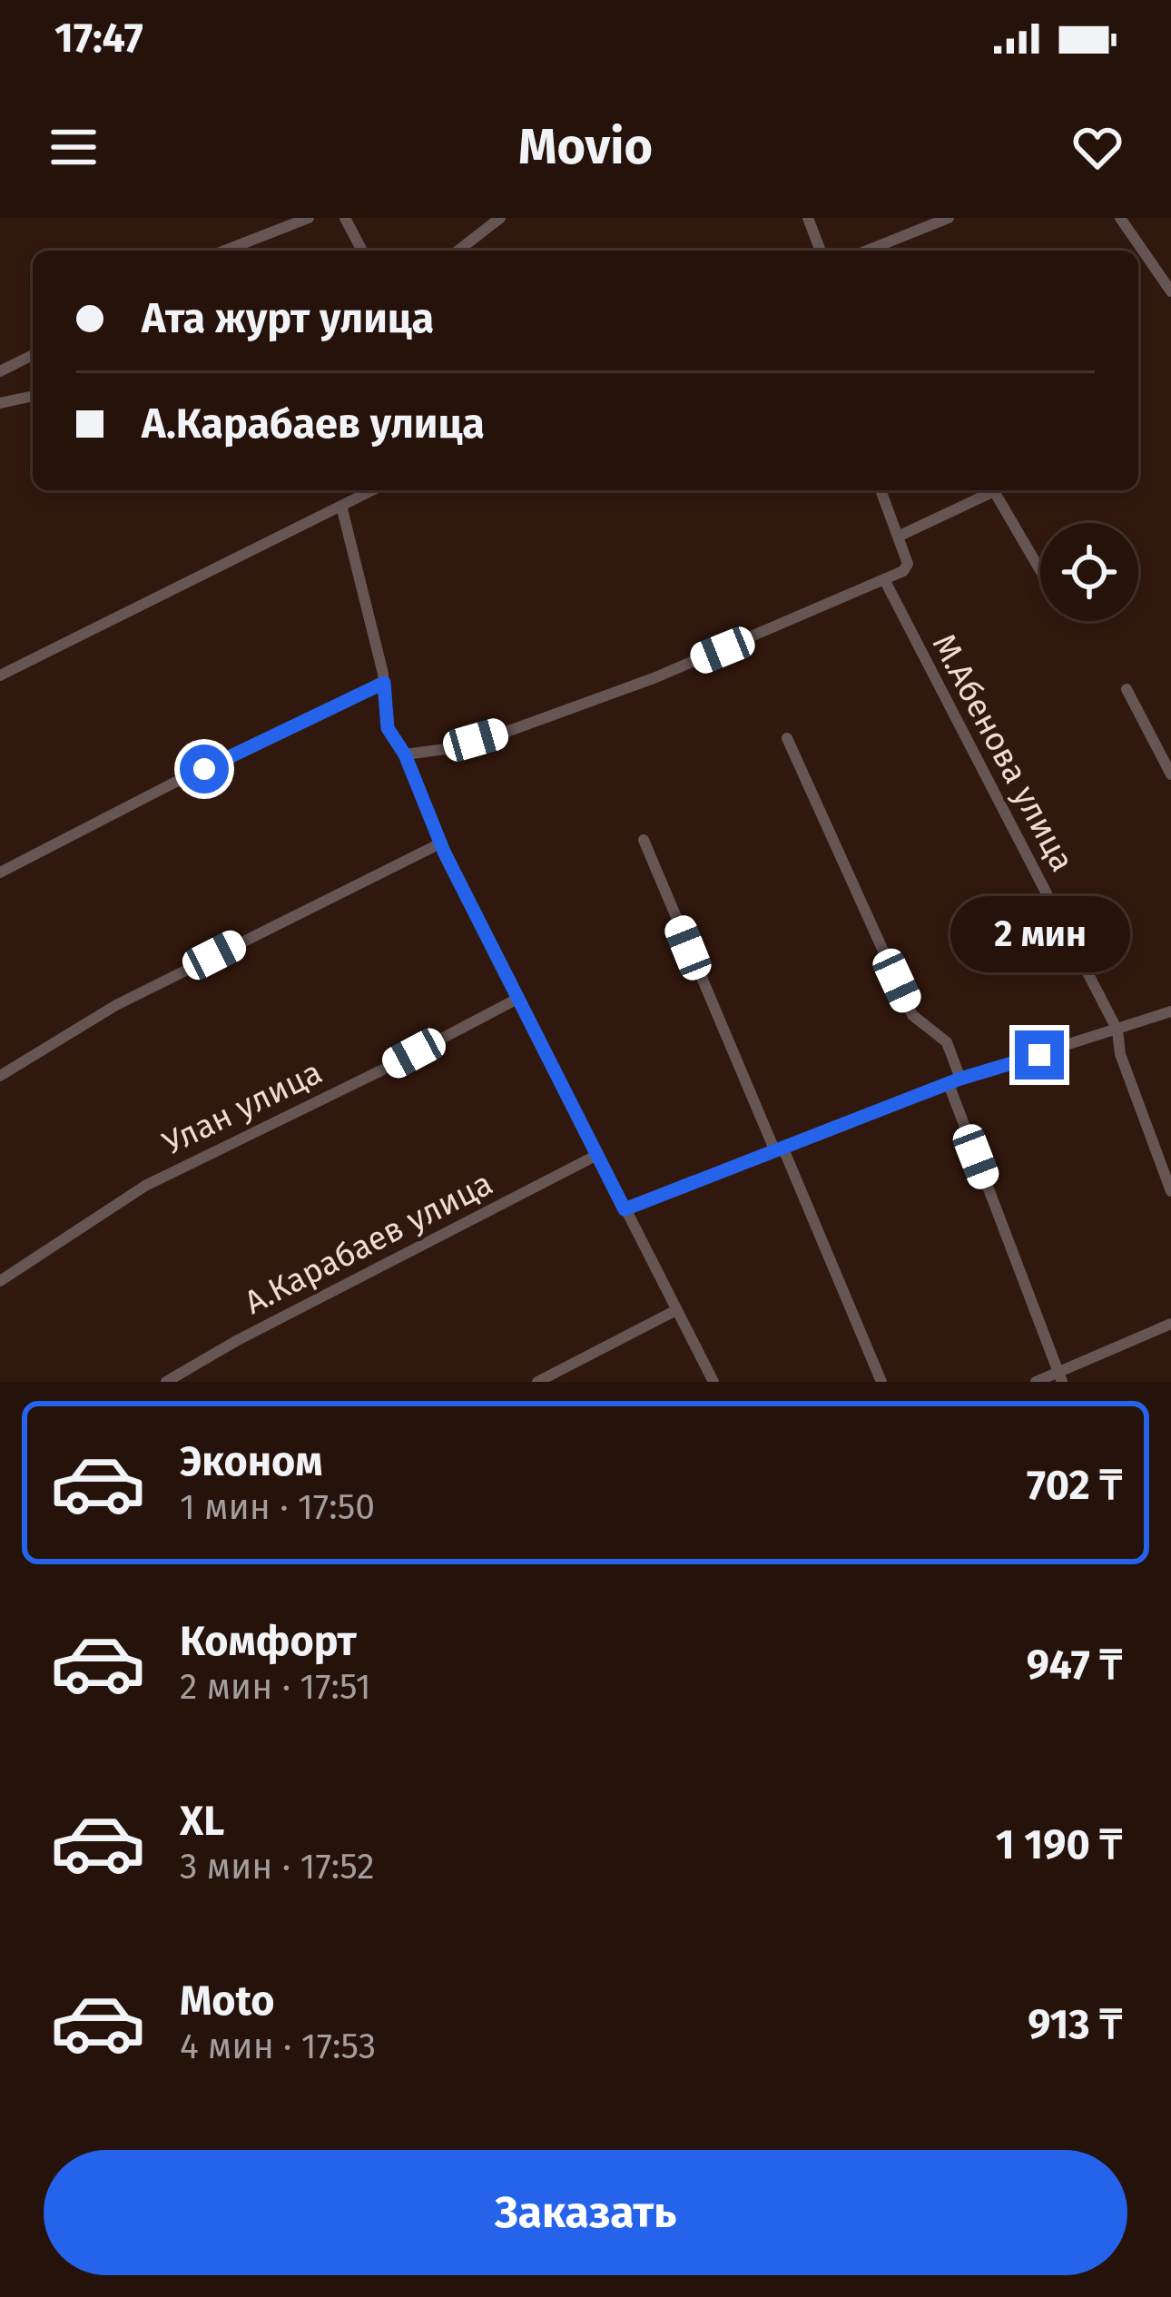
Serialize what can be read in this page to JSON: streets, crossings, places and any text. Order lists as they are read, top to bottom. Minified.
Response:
{"streets":{"street":["М.Абенова улица","Улан улица","А.Карабаев улица"]},"page":{"status":"17:47","header":"Movio","banner":["Ата журт улица","А.Карабаев улица"],"bubble":"2 мин","list":[{"name":"Эконом","note":"1 мин · 17:50","value":"702 ₸"},{"name":"Комфорт","note":"2 мин · 17:51","value":"947 ₸"},{"name":"XL","note":"3 мин · 17:52","value":"1 190 ₸"},{"name":"Moto","note":"4 мин · 17:53","value":"913 ₸"}],"buttons":"Заказать"}}
